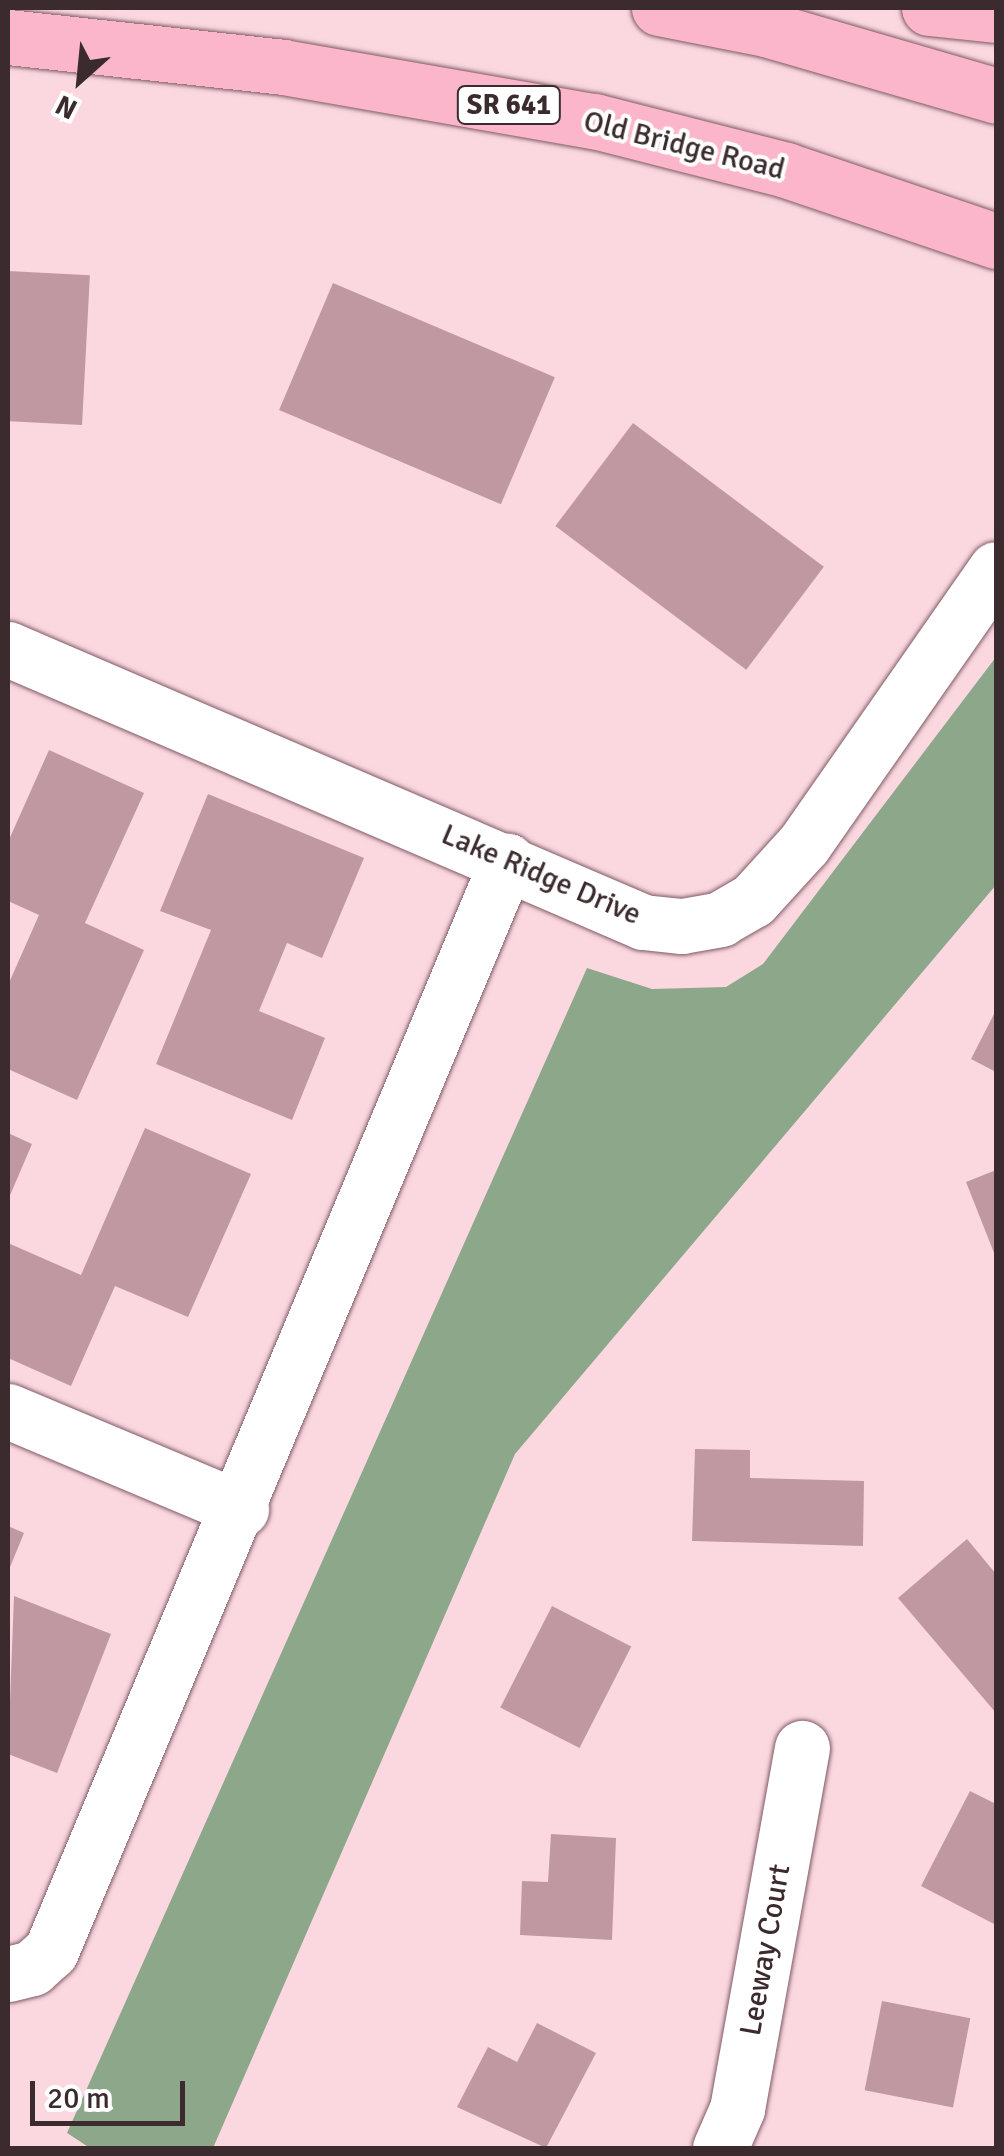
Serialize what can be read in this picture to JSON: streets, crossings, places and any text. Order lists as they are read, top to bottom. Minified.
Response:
{"streets":{"main road":["SR 641","Old Bridge Road"],"street":["Lake Ridge Drive","Leeway Court"]},"scale_bar":"20 m","north":"bottom left"}
